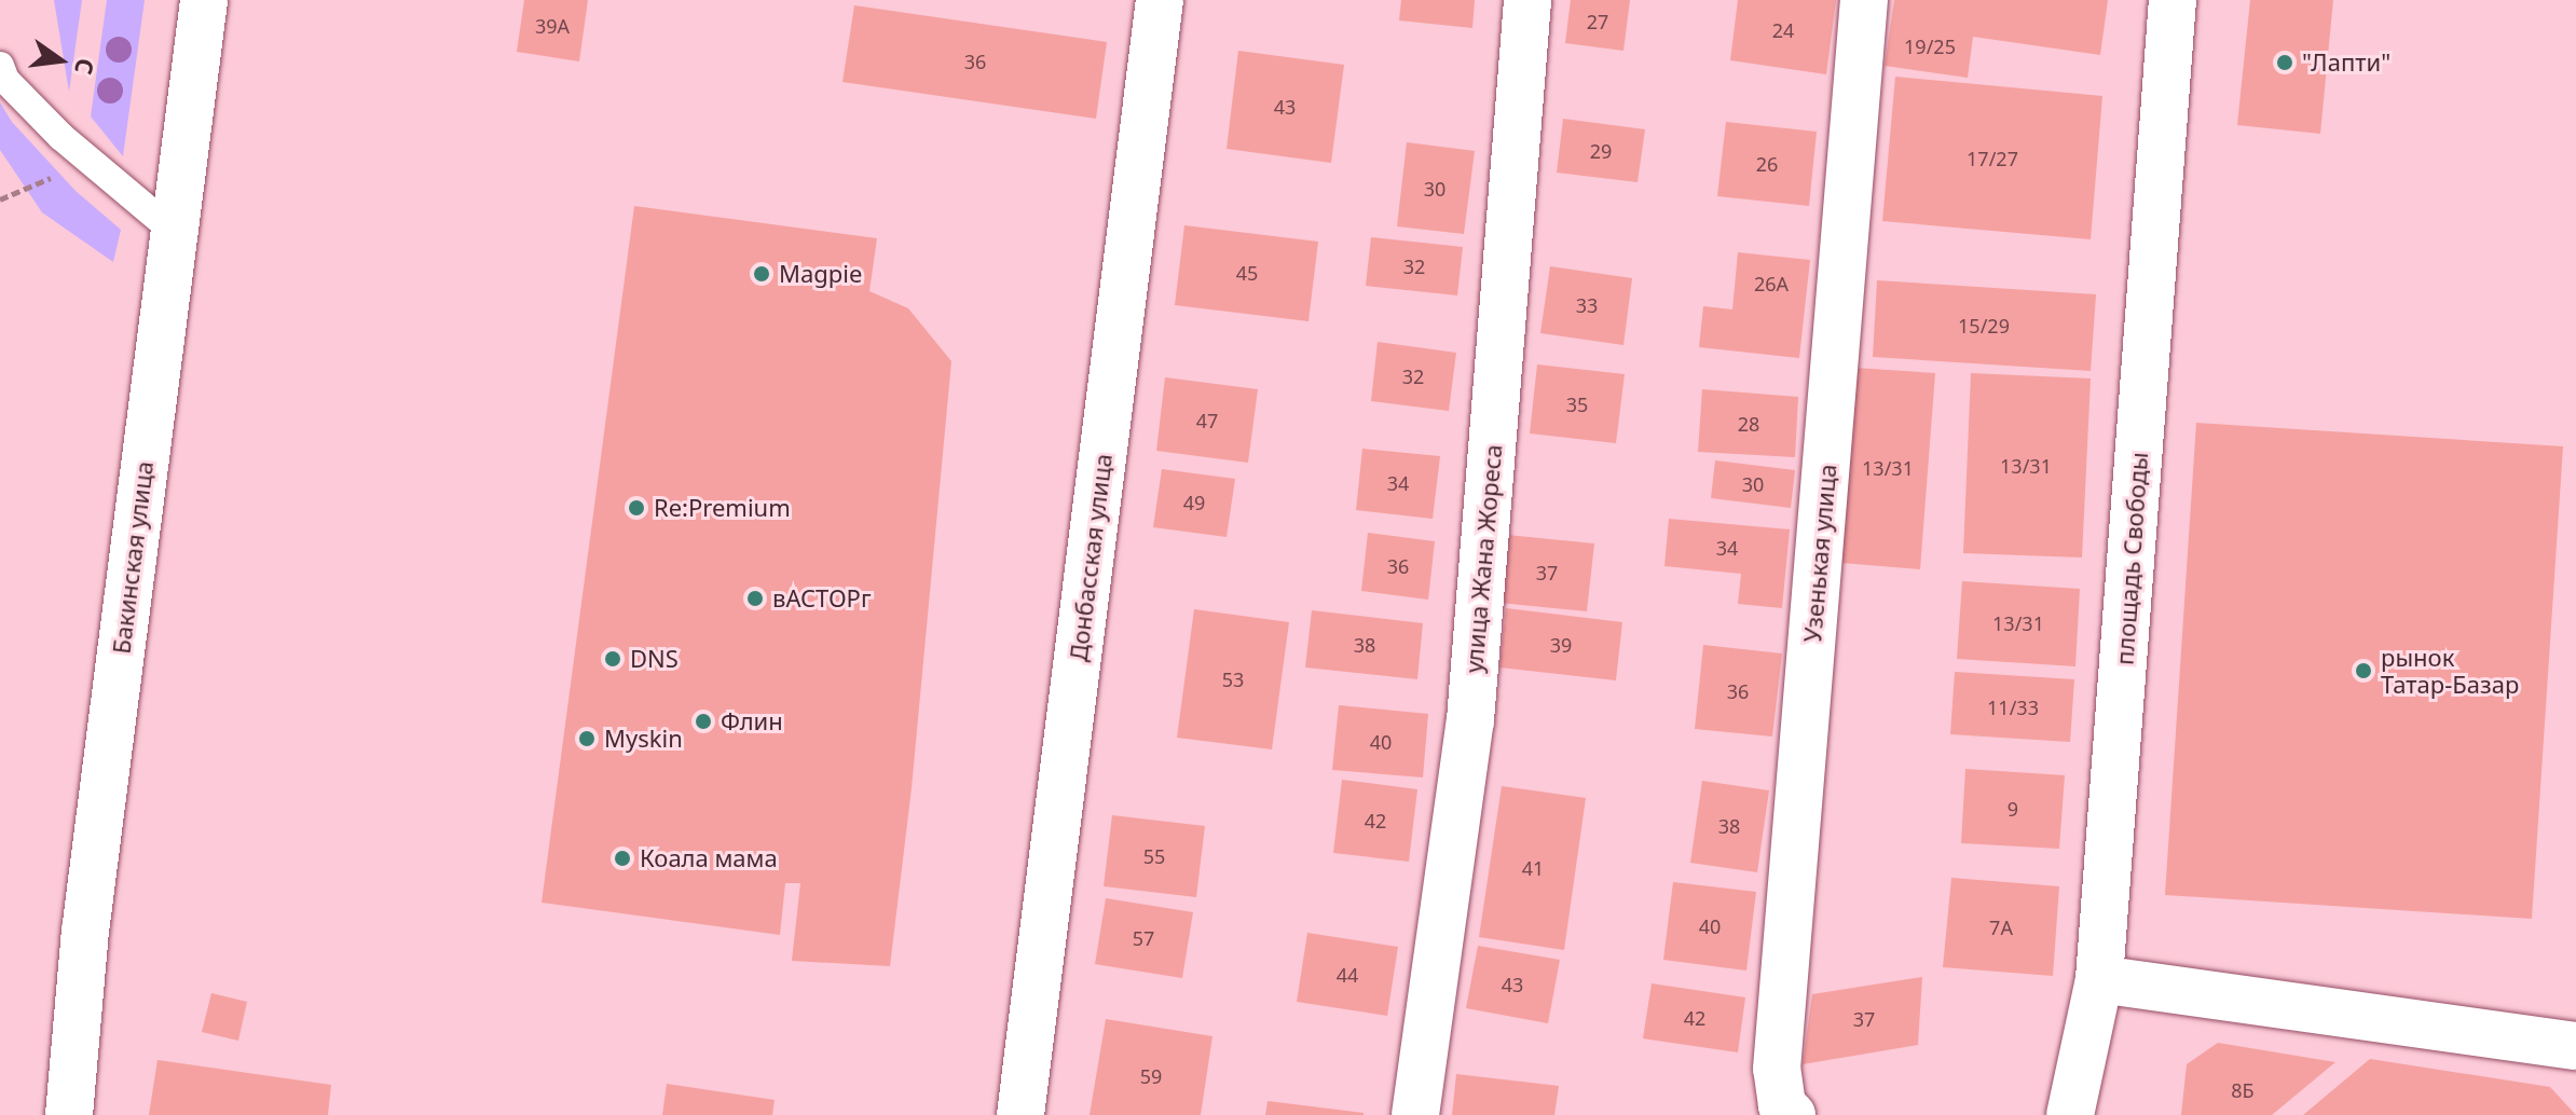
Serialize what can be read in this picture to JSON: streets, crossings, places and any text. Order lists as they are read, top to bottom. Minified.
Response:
{"streets":{"street":["Узенькая улица","Бакинская улица","Донбасская улица","улица Жана Жореса","площадь Свободы"]},"places":["\"Лапти\"","Magpie","Re:Premium","вАСТОРг","DNS","рынок Татар-Базар","Флин","Myskin","Коала мама"],"house_numbers":["27","39А","24","19/25","36","43","29","17/27","26","30","32","45","26А","33","15/29","32","35","47","28","13/31","13/31","34","30","49","34","36","37","13/31","38","39","53","36","11/33","40","9","42","38","55","41","40","7А","57","44","43","42","37","59","8Б"],"north":"right"}
